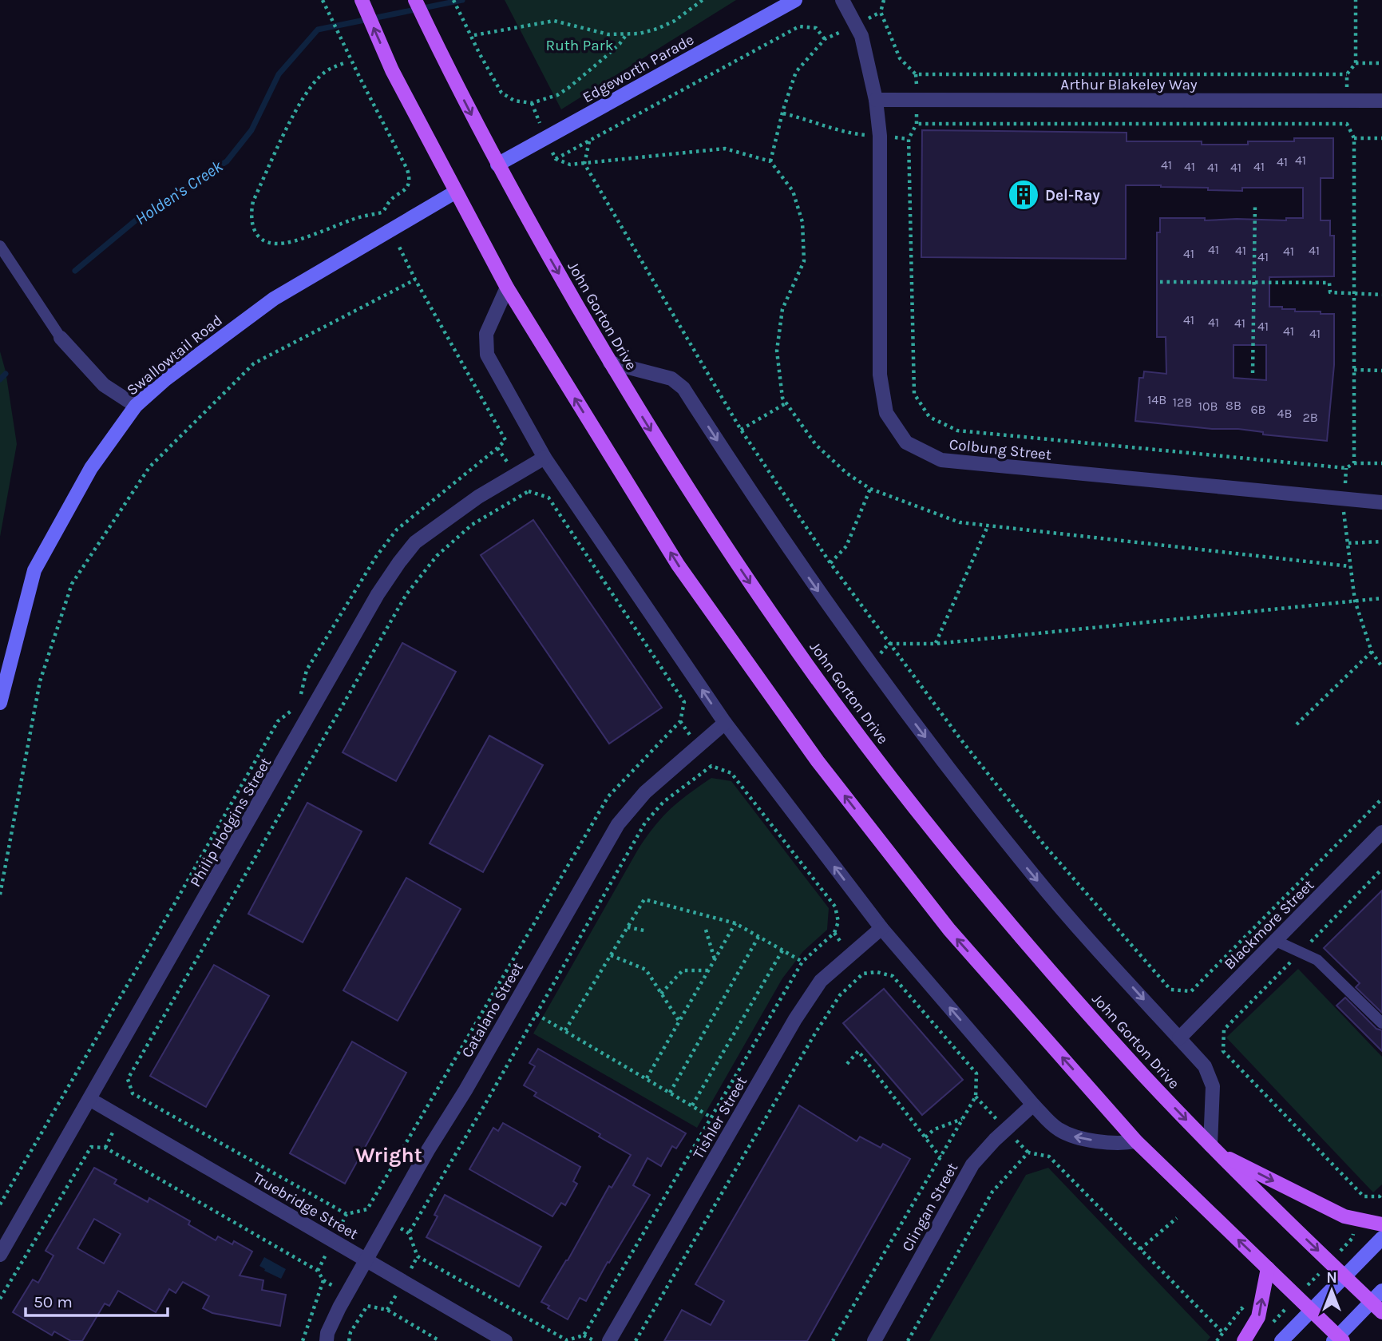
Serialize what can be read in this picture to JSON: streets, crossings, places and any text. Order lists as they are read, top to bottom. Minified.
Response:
{"streets":{"main road":["John Gorton Drive"],"street":["Edgeworth Parade","Arthur Blakeley Way","Swallowtail Road","Colbung Street","Philip Hodgins Street","Blackmore Street","Catalano Street","Tishler Street","Truebridge Street","Clingan Street"]},"crossings":[["Edgeworth Parade","John Gorton Drive"],["Arthur Blakeley Way","Colbung Street"],["Philip Hodgins Street","Truebridge Street"],["Catalano Street","Truebridge Street"]],"districts":["Wright"],"water":["Holden's Creek"],"parks":["Ruth Park"],"places":{"building":["Del-Ray"]},"house_numbers":["41","41","41","41","41","41","41","41","41","41","41","41","41","41","41","41","41","41","41","14B","12B","8B","10B","6B","4B","2B"],"scale_bar":"50 m","north":"top"}
